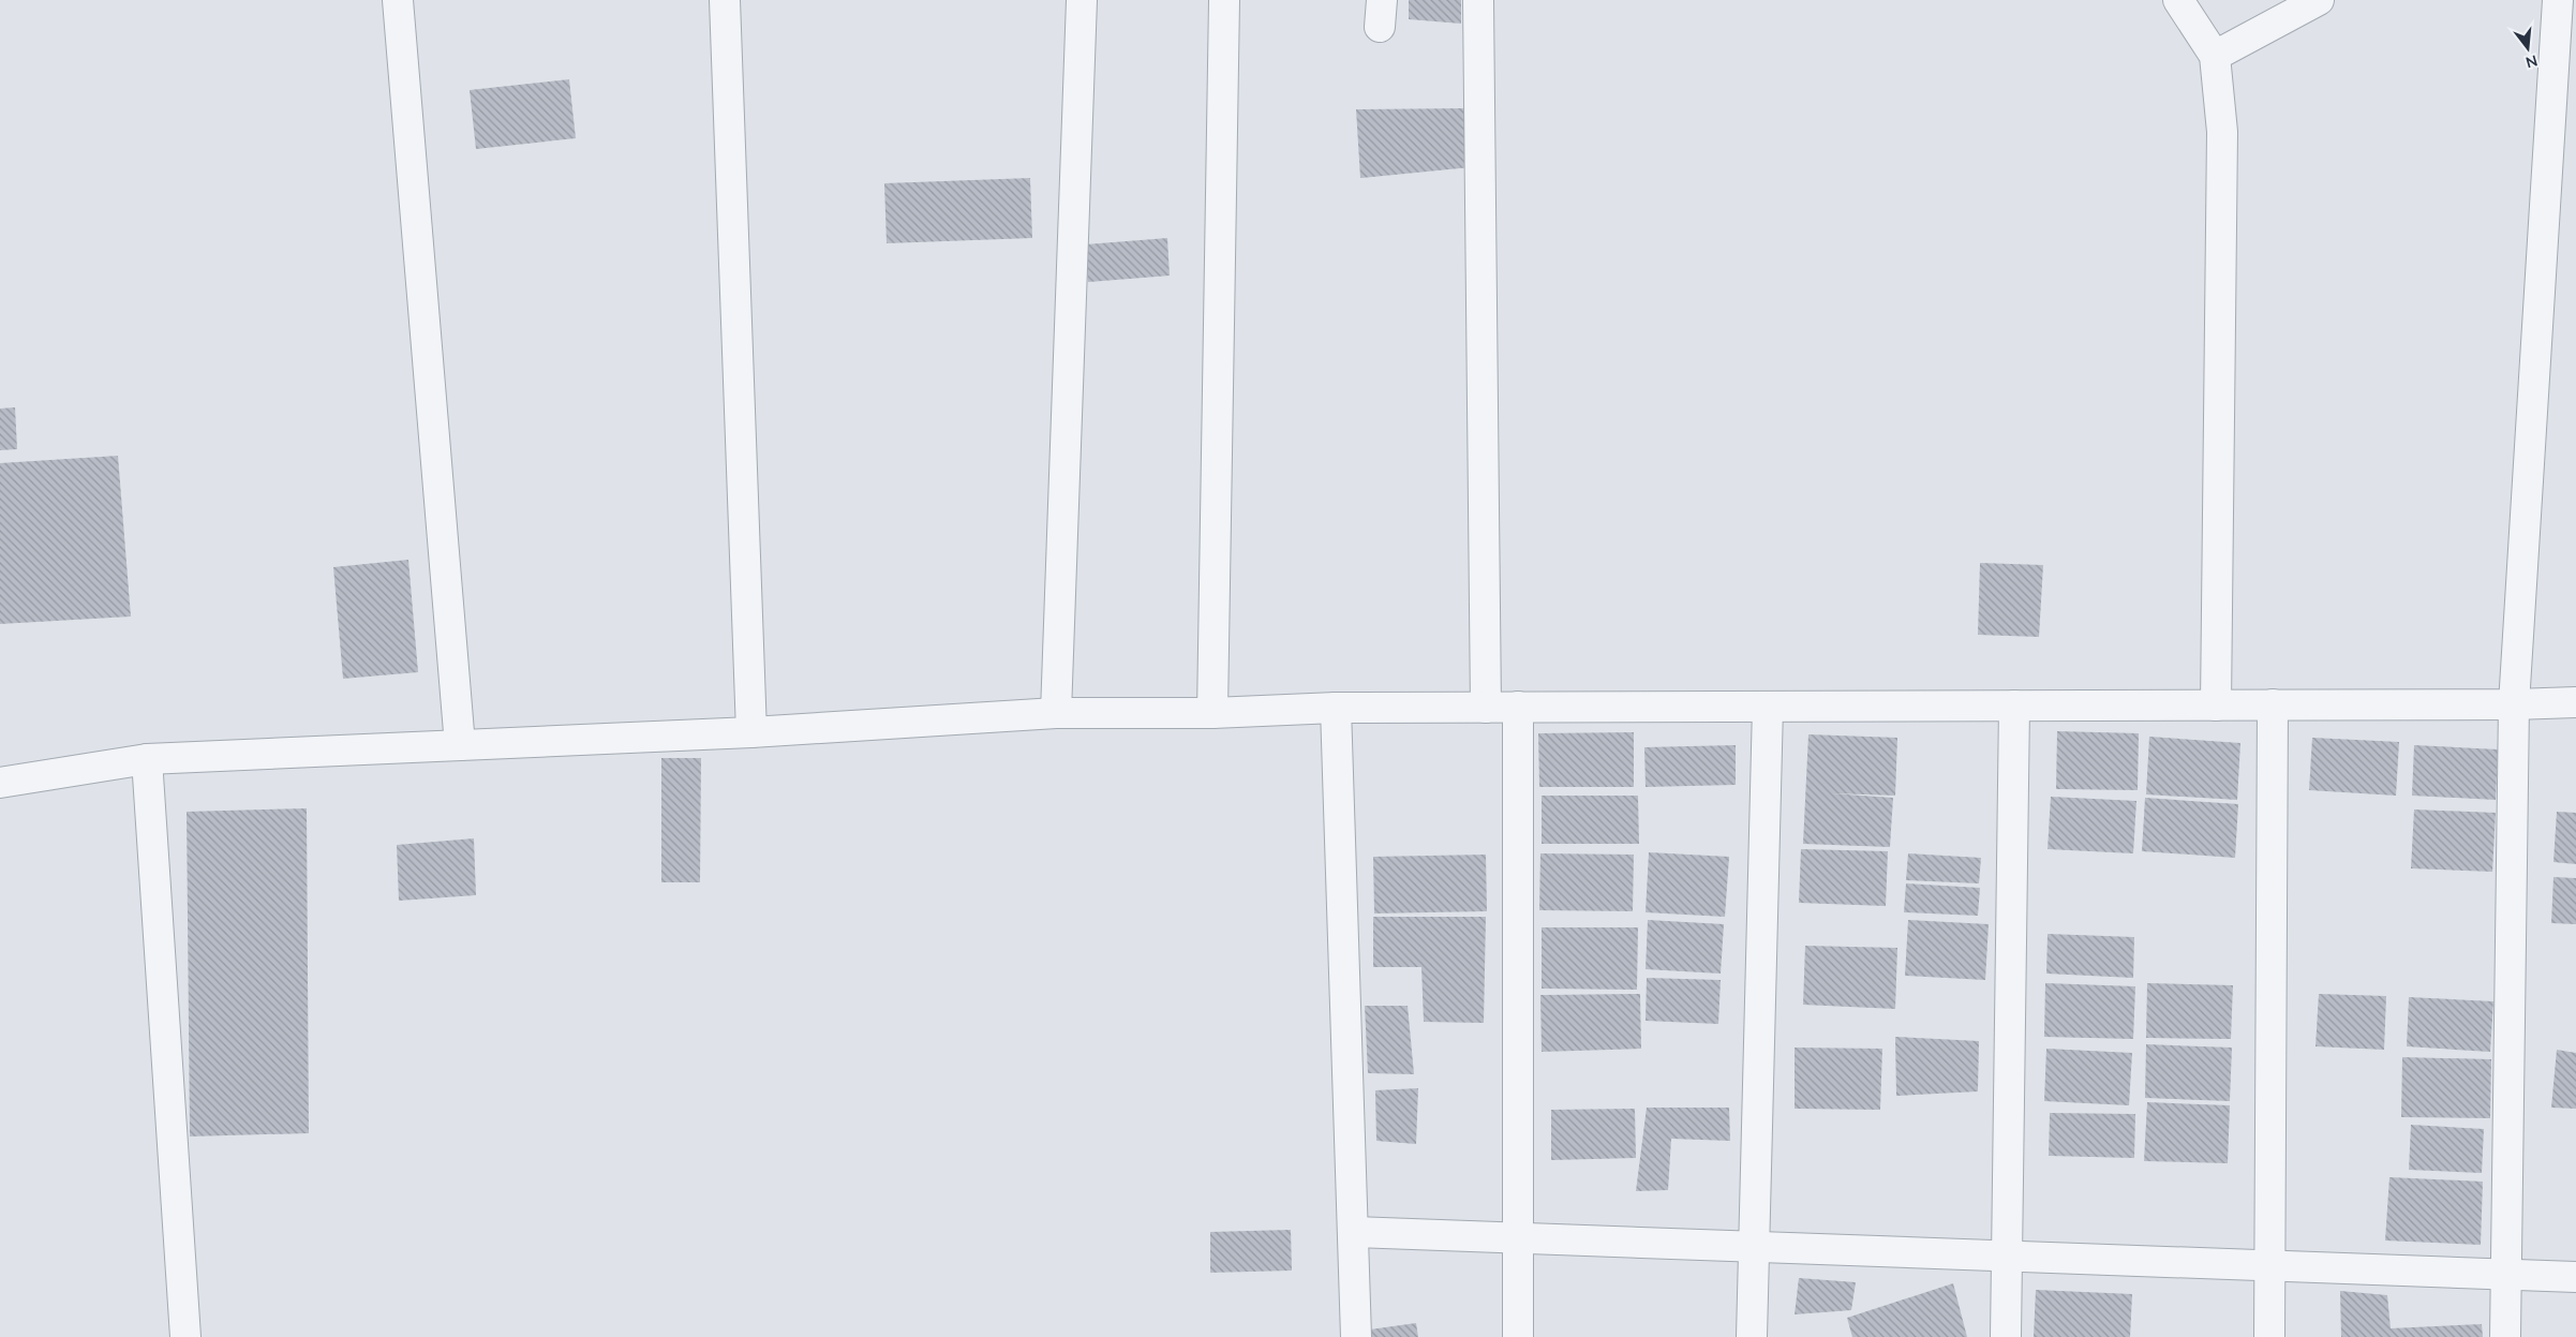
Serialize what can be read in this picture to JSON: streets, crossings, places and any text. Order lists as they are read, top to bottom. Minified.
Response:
{"north":"bottom"}
